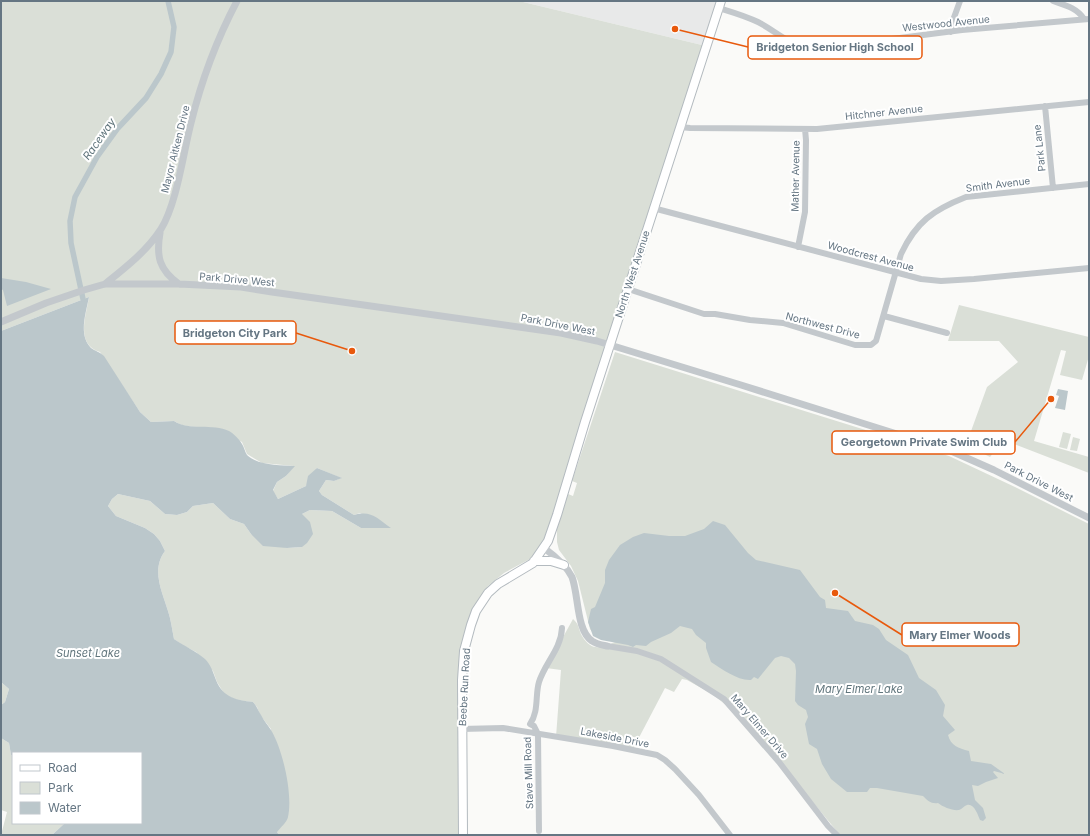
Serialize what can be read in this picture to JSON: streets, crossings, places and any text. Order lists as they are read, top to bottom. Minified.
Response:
{"streets":{"main road":["North West Avenue","Beebe Run Road"],"street":["Westwood Avenue","Hitchner Avenue","Park Lane","Mayor Aitken Drive","Mather Avenue","Smith Avenue","Woodcrest Avenue","Park Drive West","Northwest Drive","Mary Elmer Drive","Lakeside Drive","Stave Mill Road"]},"crossings":[["Westwood Avenue","North West Avenue"],["Hitchner Avenue","Park Lane"],["Hitchner Avenue","Mather Avenue"],["Hitchner Avenue","North West Avenue"],["Park Lane","Smith Avenue"],["Mayor Aitken Drive","Park Drive West"],["Mather Avenue","Woodcrest Avenue"],["Smith Avenue","Woodcrest Avenue"],["Smith Avenue","Northwest Drive"],["Woodcrest Avenue","North West Avenue"],["North West Avenue","Park Drive West"],["North West Avenue","Northwest Drive"],["North West Avenue","Beebe Run Road"],["North West Avenue","Mary Elmer Drive"],["Beebe Run Road","Mary Elmer Drive"],["Beebe Run Road","Lakeside Drive"],["Lakeside Drive","Stave Mill Road"]],"water":["Raceway","Sunset Lake","Mary Elmer Lake"],"places":["Bridgeton Senior High School","Bridgeton City Park","Georgetown Private Swim Club","Mary Elmer Woods"],"legend":["Road","Park","Water"]}
